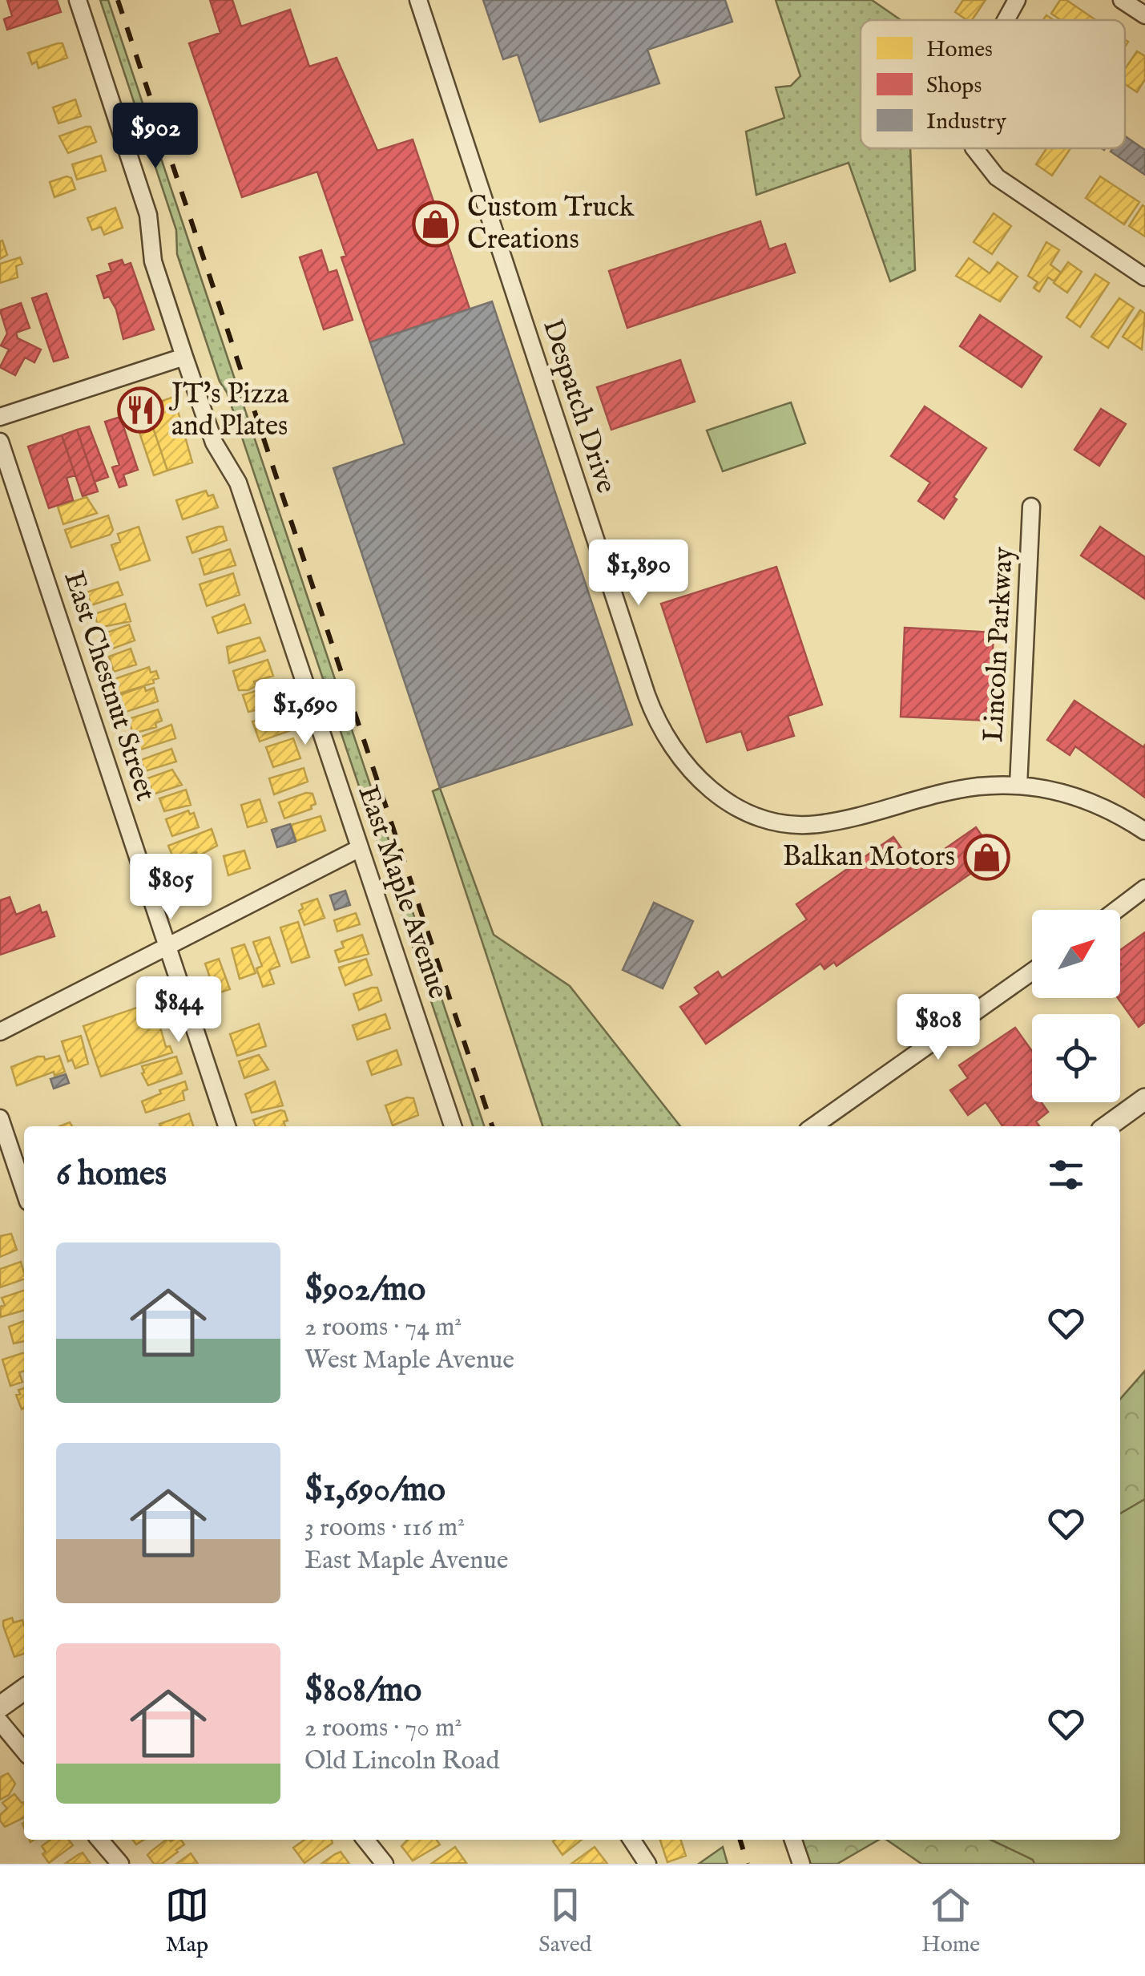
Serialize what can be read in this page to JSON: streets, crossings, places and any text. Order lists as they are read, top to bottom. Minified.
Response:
{"streets":{"street":["Despatch Drive","Lincoln Parkway","East Chestnut Street","East Maple Avenue"]},"crossings":[["Despatch Drive","Lincoln Parkway"]],"places":{"shop":["Custom Truck Creations","Balkan Motors"],"restaurant":["JT's Pizza and Plates"]},"legend":["Homes","Shops","Industry"],"north":"top right","page":{"price":["$902","$1,890","$1,690","$805","$844","$808"],"heading":"6 homes","list":[{"name":"$902/mo","note":"2 rooms · 74 m² · West Maple Avenue"},{"name":"$1,690/mo","note":"3 rooms · 116 m² · East Maple Avenue"},{"name":"$808/mo","note":"2 rooms · 70 m² · Old Lincoln Road"}],"tabs":["Map","Saved","Home"]}}
